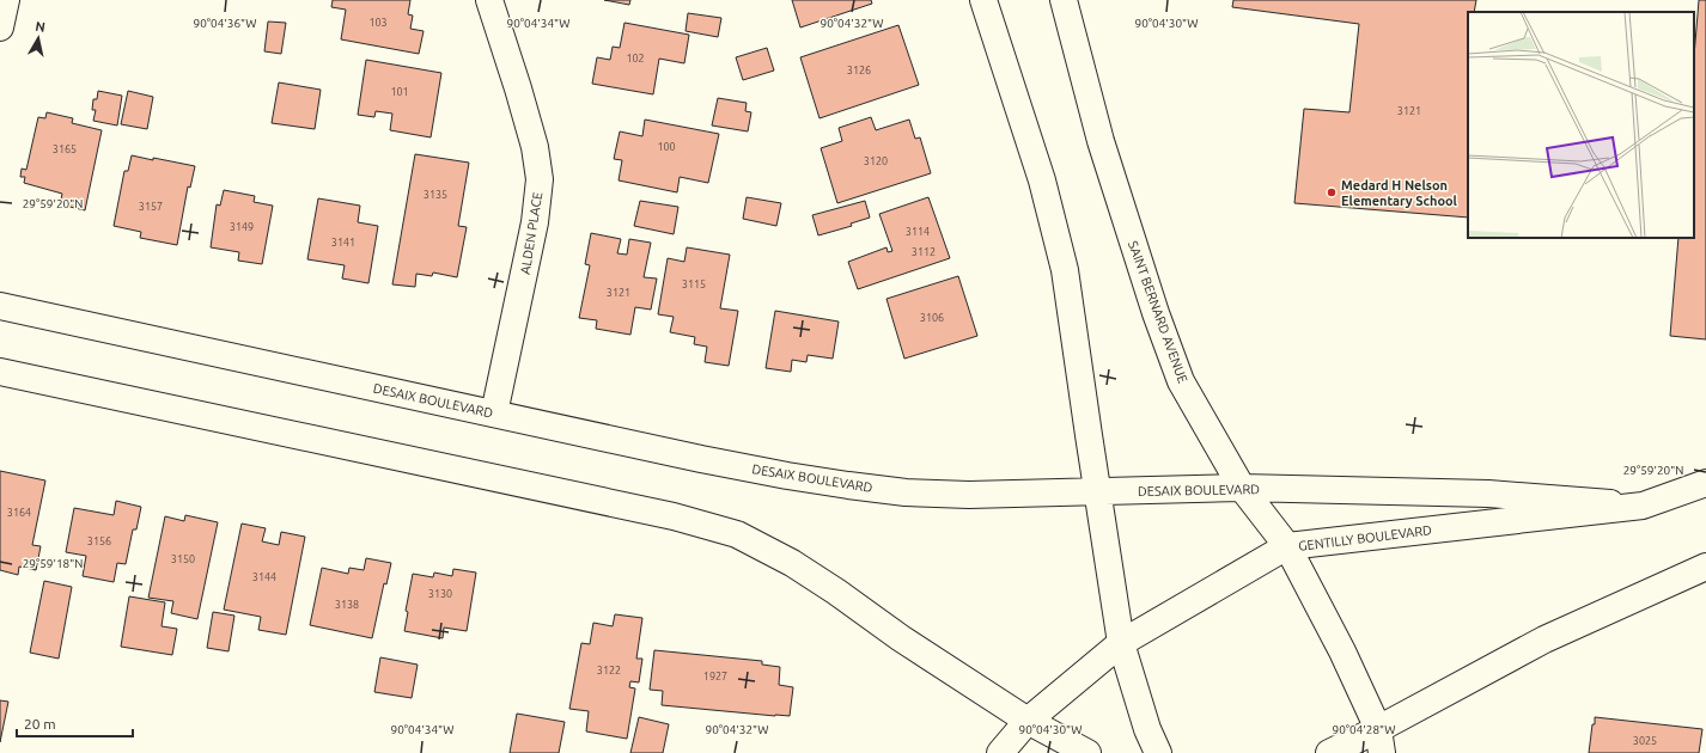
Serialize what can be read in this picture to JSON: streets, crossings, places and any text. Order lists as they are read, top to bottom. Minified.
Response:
{"streets":{"street":["ALDEN PLACE","SAINT BERNARD AVENUE","DESAIX BOULEVARD","GENTILLY BOULEVARD"]},"crossings":[["ALDEN PLACE","DESAIX BOULEVARD"],["SAINT BERNARD AVENUE","DESAIX BOULEVARD"],["SAINT BERNARD AVENUE","GENTILLY BOULEVARD"],["DESAIX BOULEVARD","GENTILLY BOULEVARD"]],"places":["Medard H Nelson Elementary School"],"house_numbers":["103","102","3126","101","3121","100","3165","3120","3135","3157","3149","3114","3141","3112","3115","3121","3106","3164","3156","3150","3144","3130","3138","3122","1927","3025"],"scale_bar":"20 m","north":"top","coordinates":["90°04'36\"W","90°04'34\"W","90°04'32\"W","90°04'30\"W","29°59'20\"N","29°59'18\"N","90°04'28\"W"]}
